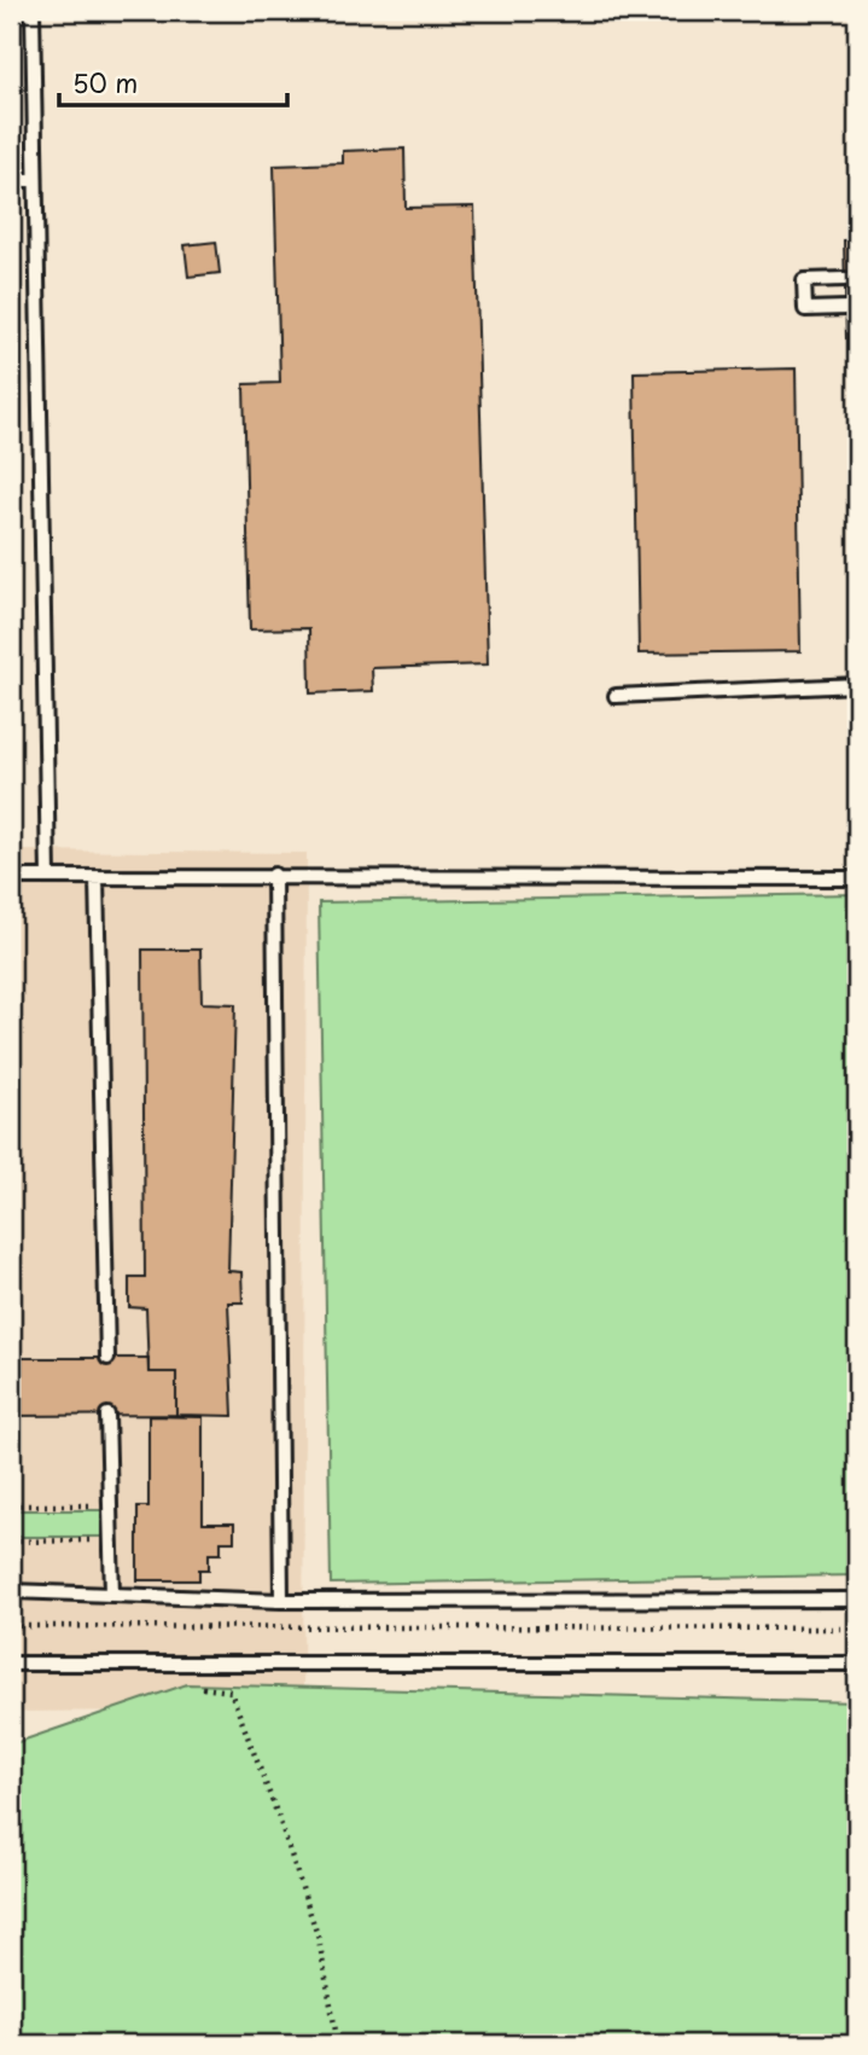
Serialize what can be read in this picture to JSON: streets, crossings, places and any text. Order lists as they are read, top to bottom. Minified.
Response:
{"scale_bar":"50 m"}
